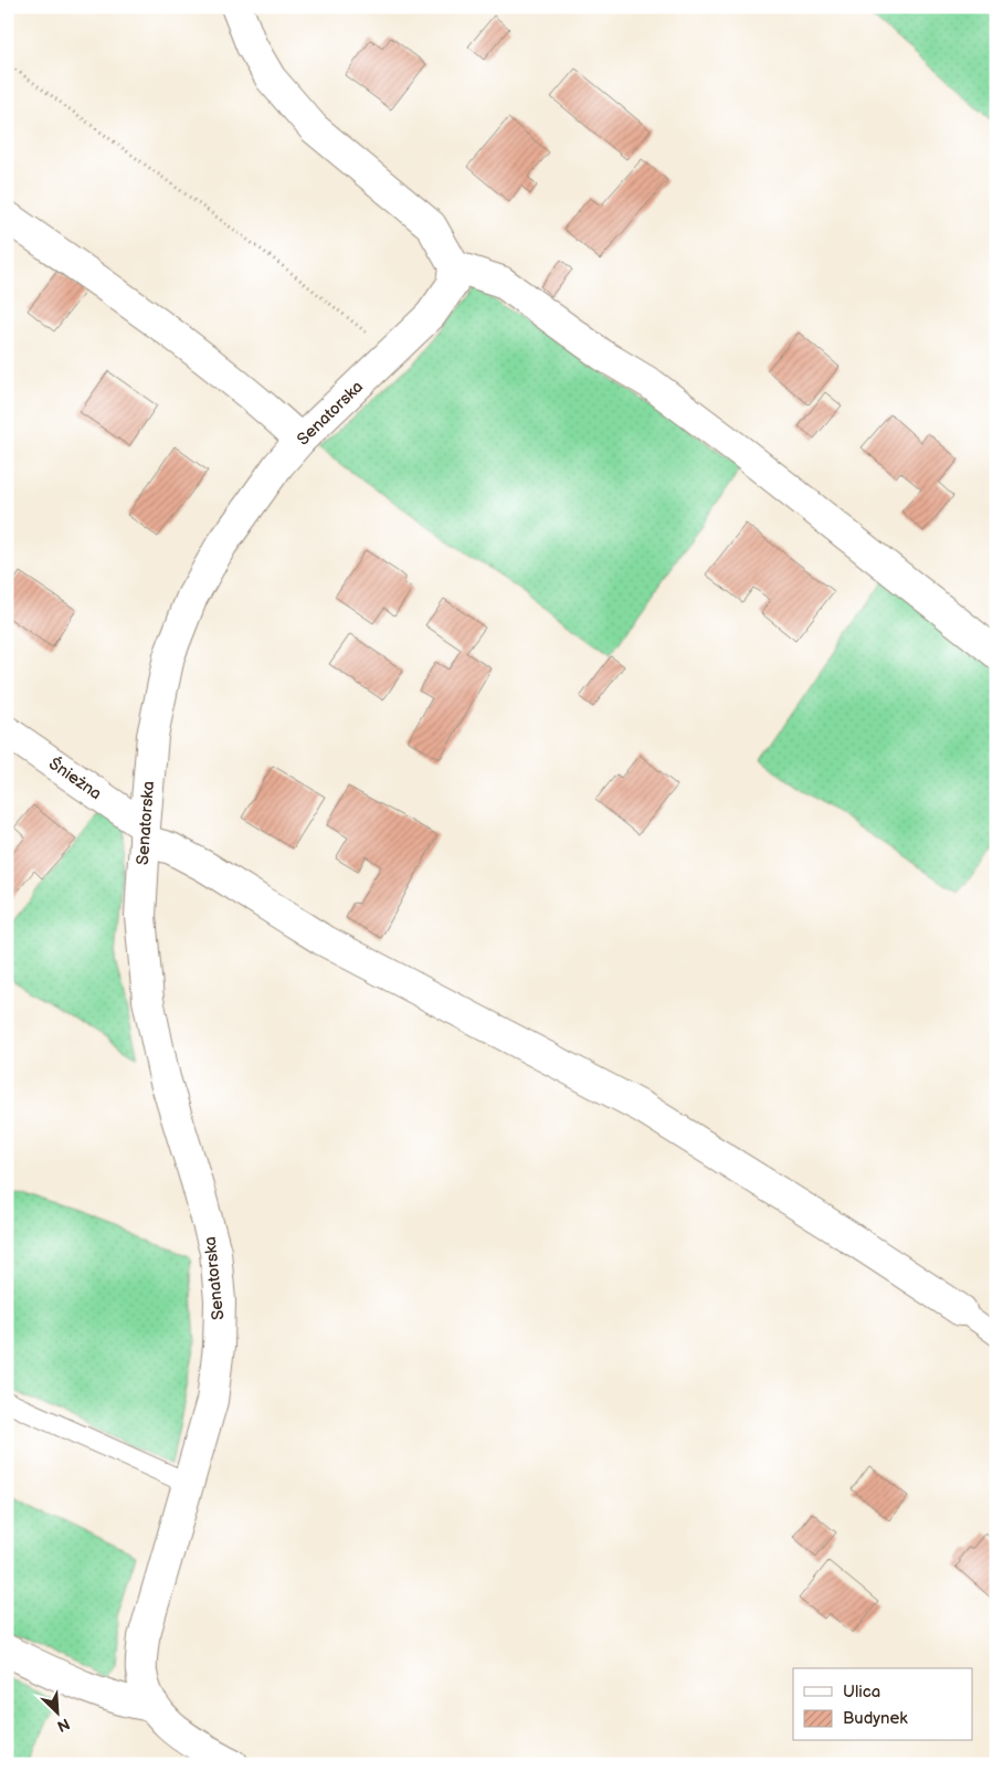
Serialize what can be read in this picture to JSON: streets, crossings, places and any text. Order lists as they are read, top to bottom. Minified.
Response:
{"streets":{"street":["Senatorska","Śnieżna"]},"crossings":[["Senatorska","Śnieżna"]],"legend":["Ulica","Budynek"],"north":"bottom right"}
